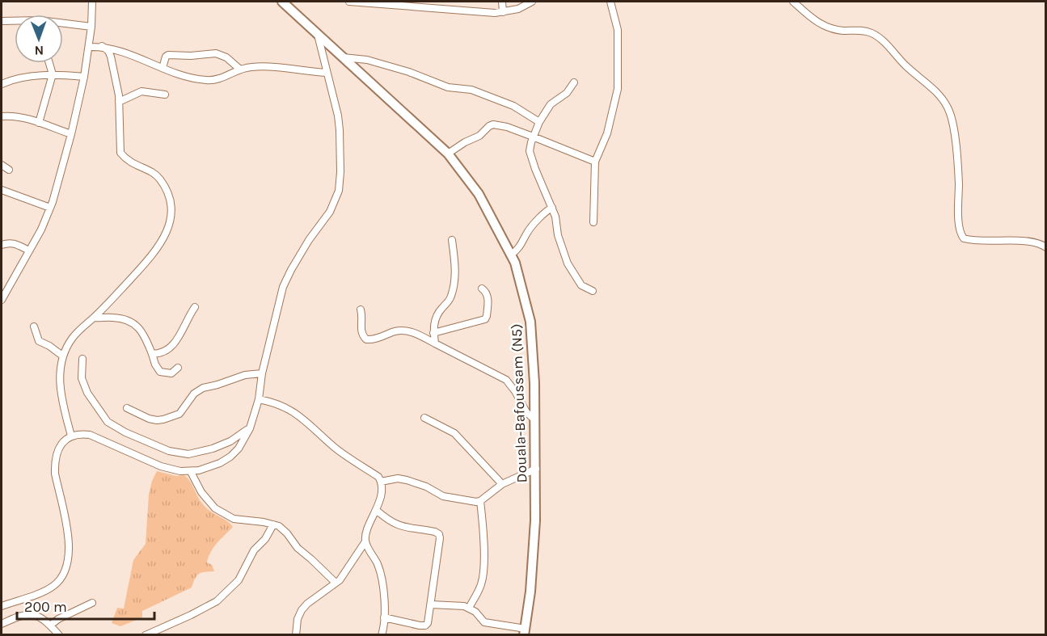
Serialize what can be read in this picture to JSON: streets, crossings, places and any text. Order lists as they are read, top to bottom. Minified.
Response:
{"streets":{"highway":["Douala-Bafoussam (N5)"]},"scale_bar":"200 m","north":"bottom"}
